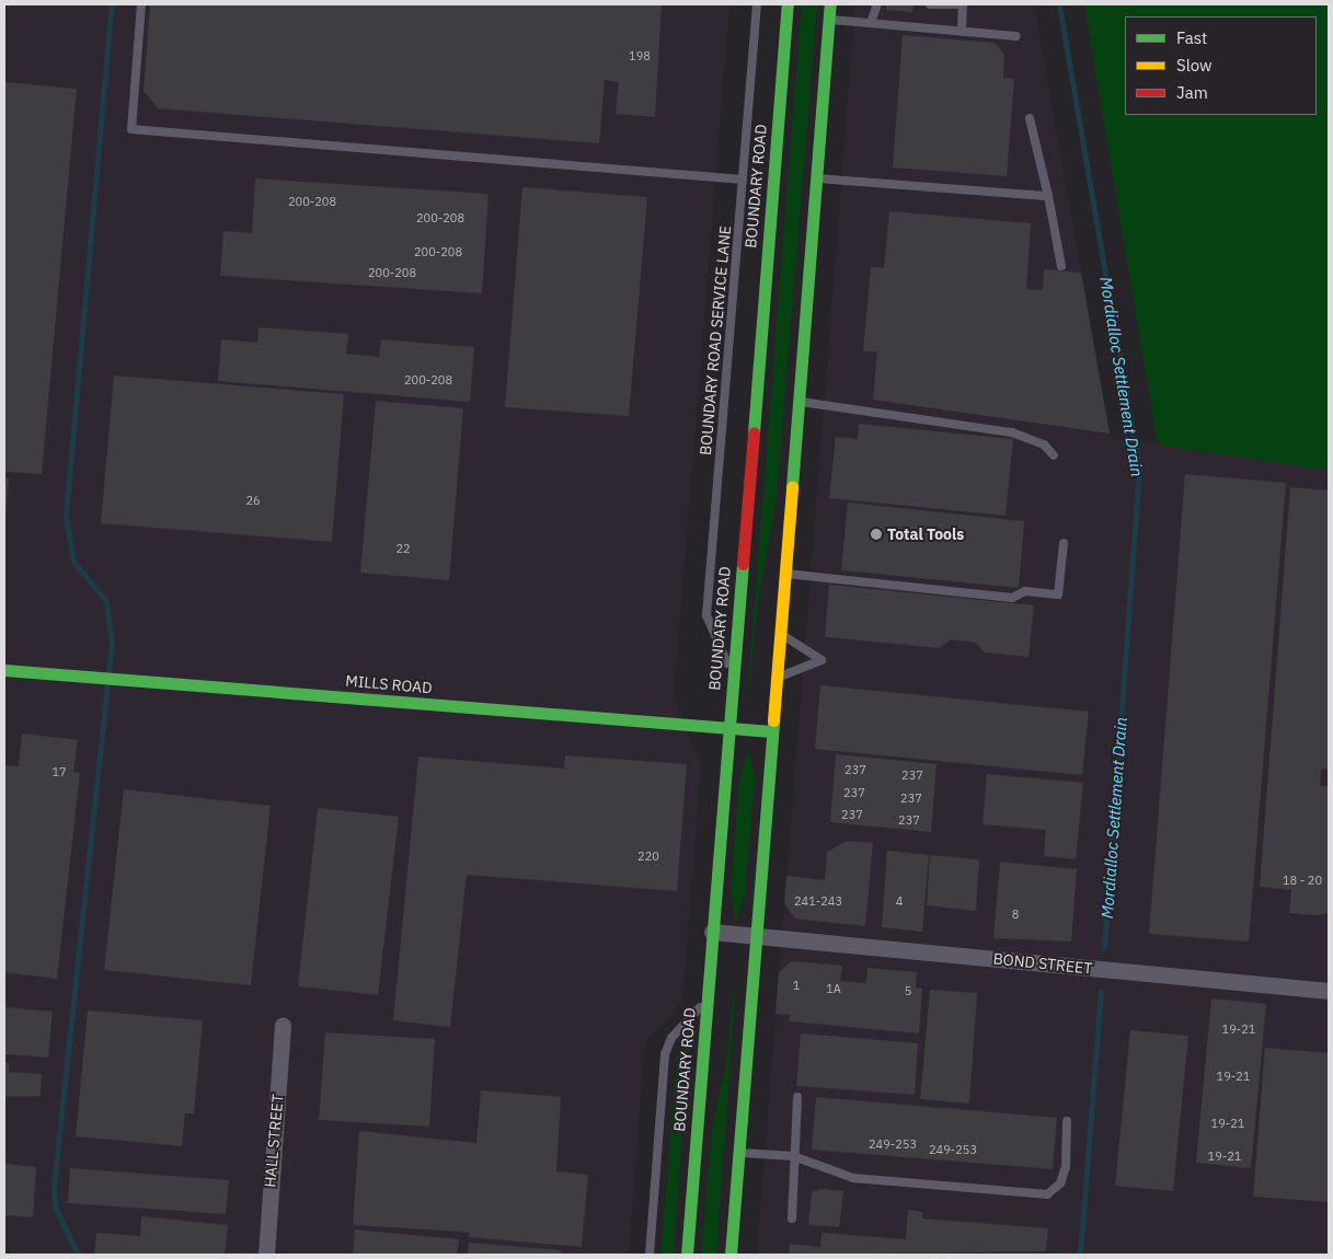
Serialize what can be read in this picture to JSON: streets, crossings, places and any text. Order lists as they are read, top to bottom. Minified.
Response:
{"streets":{"main road":["BOUNDARY ROAD","MILLS ROAD"],"street":["BOND STREET","HALL STREET"],"lane":["BOUNDARY ROAD SERVICE LANE"]},"crossings":[["BOUNDARY ROAD","BOUNDARY ROAD SERVICE LANE"],["BOUNDARY ROAD","MILLS ROAD"],["BOUNDARY ROAD","BOND STREET"]],"water":["Mordialloc Settlement Drain"],"places":["Total Tools"],"house_numbers":["198","200-208","200-208","200-208","200-208","200-208","26","22","237","17","237","237","237","237","237","220","18 - 20","241-243","4","8","1","1A","5","19-21","19-21","19-21","249-253","249-253","19-21"],"legend":["Fast","Slow","Jam"]}
